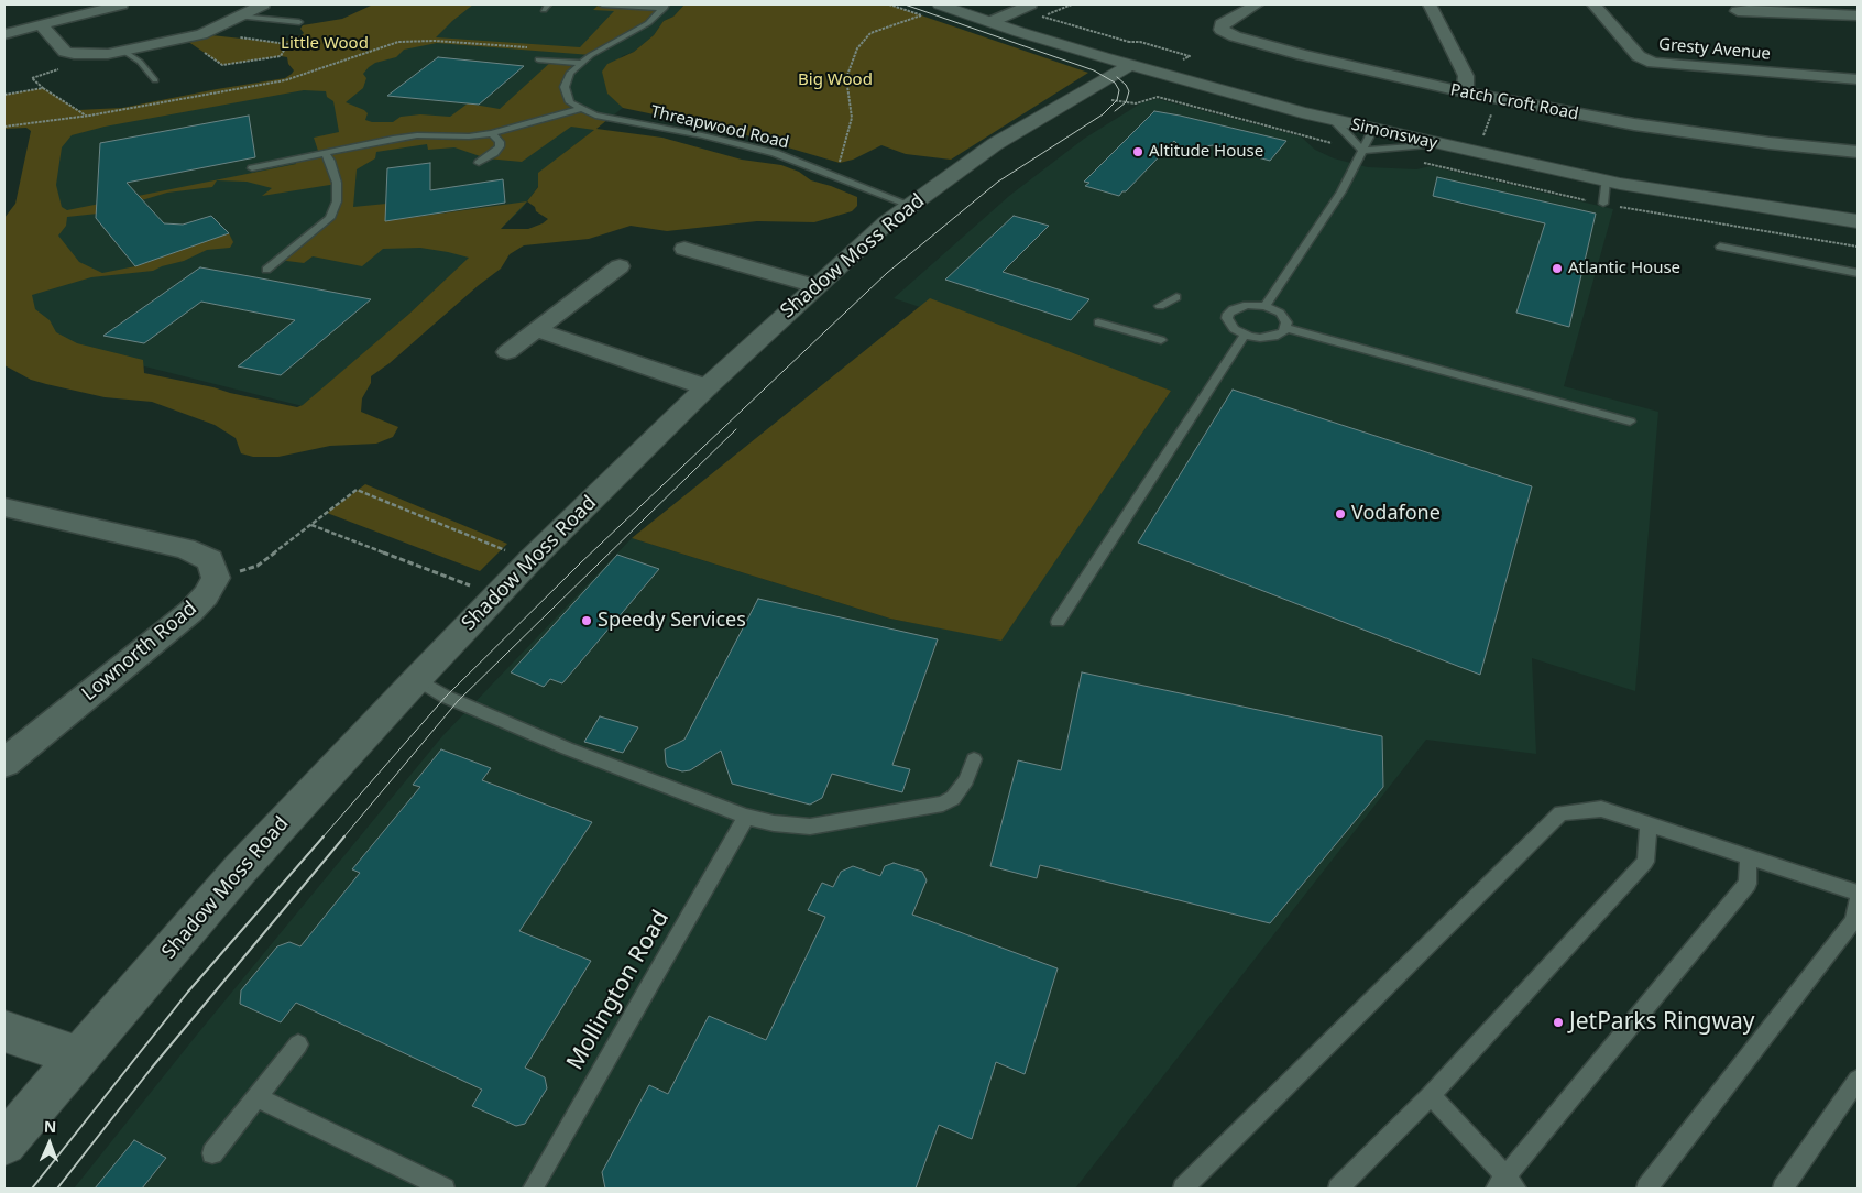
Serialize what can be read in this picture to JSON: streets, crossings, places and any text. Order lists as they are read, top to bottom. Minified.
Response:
{"streets":{"street":["Gresty Avenue","Patch Croft Road","Simonsway","Shadow Moss Road","Lownorth Road"],"lane":["Threapwood Road","Mollington Road"]},"crossings":[["Threapwood Road","Shadow Moss Road"],["Simonsway","Shadow Moss Road"]],"parks":["Little Wood","Big Wood"],"places":["Altitude House","Atlantic House","Vodafone","Speedy Services","JetParks Ringway"],"north":"top"}
